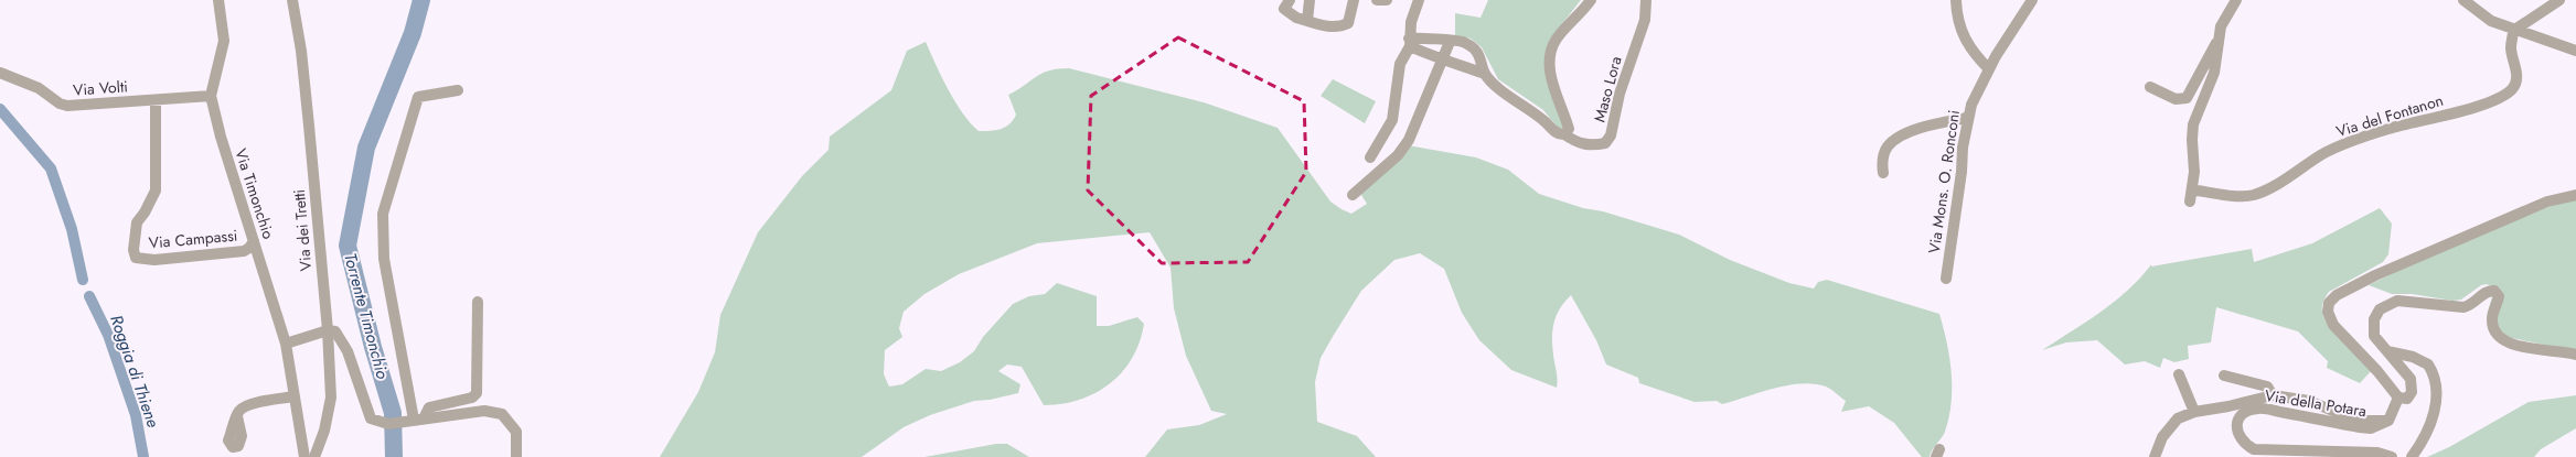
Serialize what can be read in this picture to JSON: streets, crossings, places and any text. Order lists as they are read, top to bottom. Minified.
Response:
{"streets":{"street":["Via Volti","Maso Lora","Via del Fontanon","Via Mons. O. Ronconi","Via Timonchio","Via dei Tretti","Via Campassi","Via della Potara"]},"crossings":[["Via Volti","Via Timonchio"],["Via Volti","Via Campassi"],["Via Timonchio","Via Campassi"]],"water":["Torrente Timonchio","Roggia di Thiene"]}
